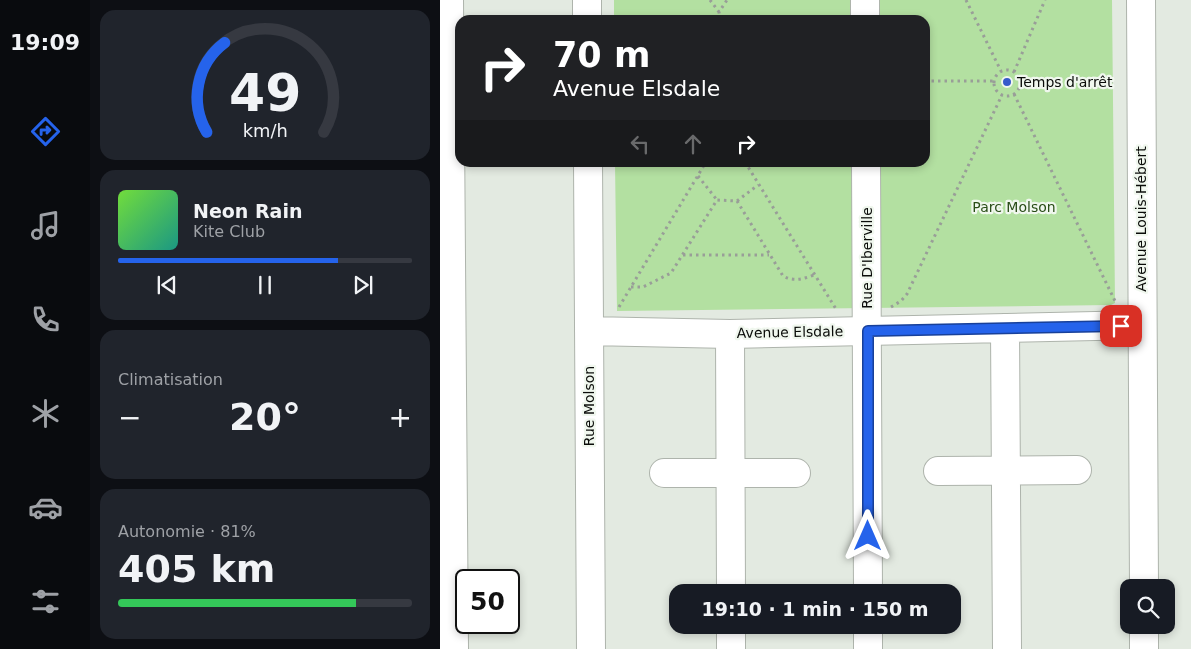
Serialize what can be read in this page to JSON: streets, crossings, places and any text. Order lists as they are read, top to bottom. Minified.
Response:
{"streets":{"street":["Avenue Louis-Hébert","Rue D'Iberville","Avenue Elsdale","Rue Molson"]},"crossings":[["Avenue Louis-Hébert","Avenue Elsdale"],["Rue D'Iberville","Avenue Elsdale"],["Avenue Elsdale","Rue Molson"]],"parks":["Parc Molson"],"places":["Temps d'arrêt"],"page":{"tabs":"19:09","turn":["70 m","Avenue Elsdale"],"song":["Neon Rain","Kite Club"],"tile":["Climatisation",["Autonomie · 81%","405 km"]],"heat":["−","20°","+"],"limit":"50","trip":"19:10 · 1 min · 150 m","gauge":["49","km/h"]}}
